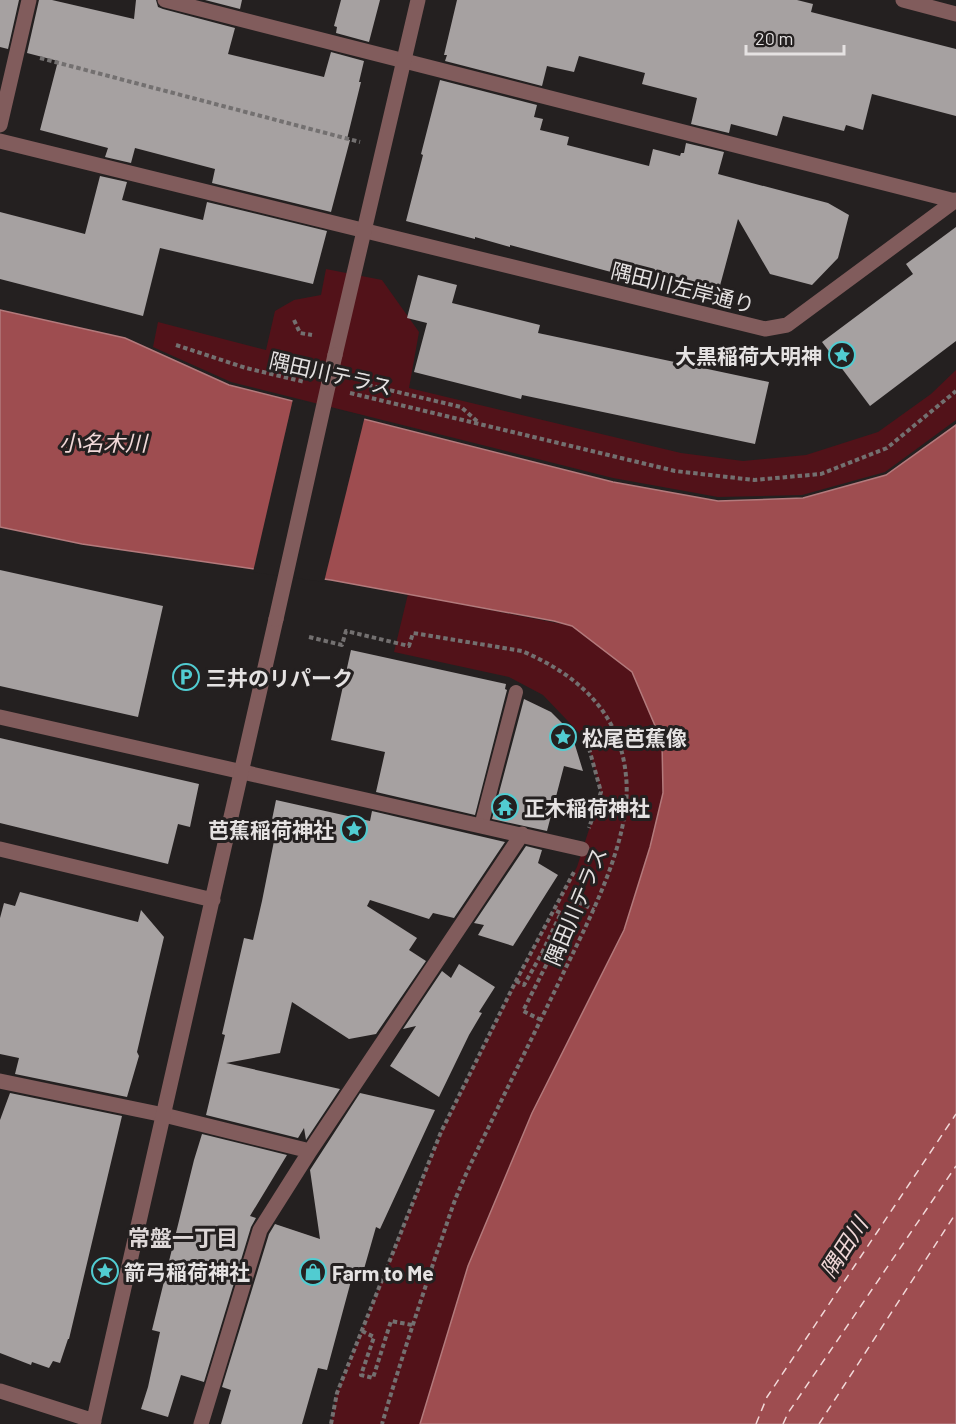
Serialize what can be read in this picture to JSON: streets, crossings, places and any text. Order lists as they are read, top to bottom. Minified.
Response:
{"streets":{"street":["隅田川左岸通り"],"path":["隅田川テラス"]},"districts":["常盤一丁目"],"water":["小名木川","隅田川"],"places":{"place":["大黒稲荷大明神","松尾芭蕉像","芭蕉稲荷神社","箭弓稲荷神社"],"parking":["三井のリパーク"],"temple":["正木稲荷神社"],"shop":["Farm to Me"]},"scale_bar":"20 m"}
